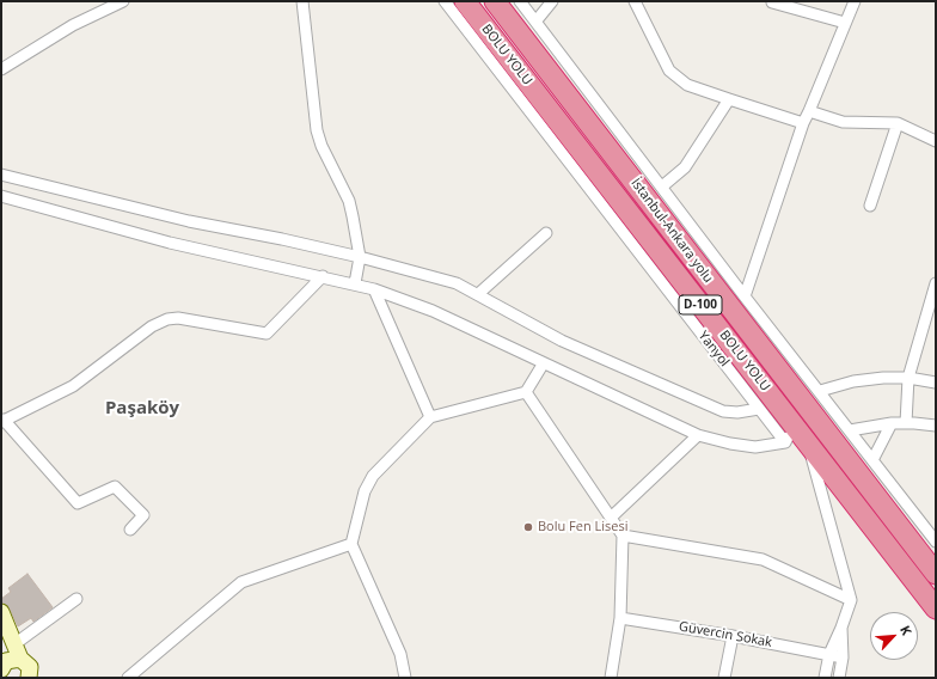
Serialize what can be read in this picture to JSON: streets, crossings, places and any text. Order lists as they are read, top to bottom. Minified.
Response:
{"streets":{"highway":["BOLU YOLU","İstanbul-Ankara yolu","D-100"],"street":["Yanyol","Güvercin Sokak"]},"districts":["Paşaköy"],"places":["Bolu Fen Lisesi"],"north":"top right"}
